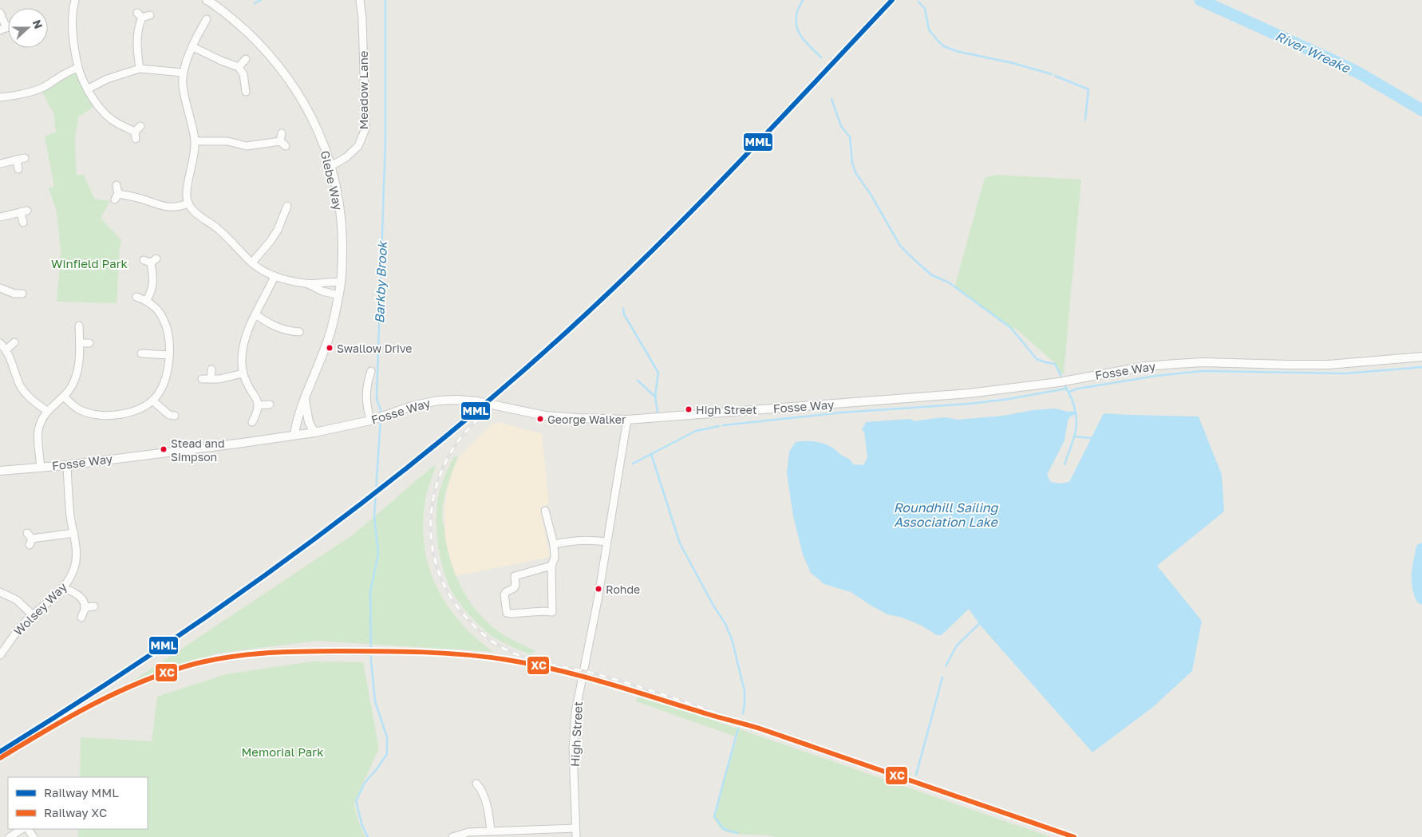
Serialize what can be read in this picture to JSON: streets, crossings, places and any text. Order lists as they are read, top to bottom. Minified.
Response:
{"streets":{"street":["Meadow Lane","Glebe Way","Fosse Way","Wolsey Way","High Street"]},"crossings":[["Meadow Lane","Glebe Way"],["Glebe Way","Fosse Way"],["Fosse Way","Wolsey Way"],["Fosse Way","High Street"]],"water":["River Wreake","Barkby Brook","Roundhill Sailing Association Lake"],"parks":["Winfield Park","Memorial Park"],"places":["Swallow Drive","High Street","George Walker","Stead and Simpson","Rohde"],"lines":["rail line MML","rail line XC"],"legend":["Railway MML","Railway XC"],"north":"right"}
